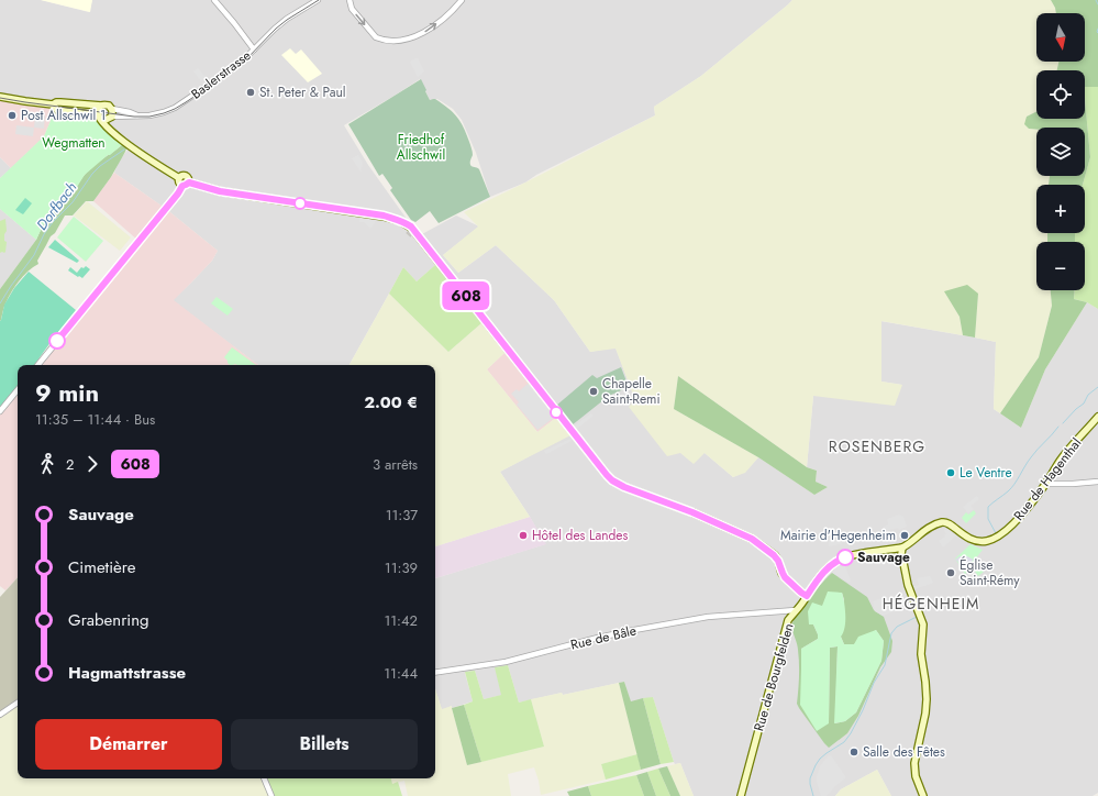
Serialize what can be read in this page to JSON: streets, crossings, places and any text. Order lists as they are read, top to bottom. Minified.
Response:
{"streets":{"main road":["Rue de Hagenthal","Rue de Bourgfelden"],"street":["Baslerstrasse","Rue de Bâle"]},"crossings":[["Rue de Hagenthal","Rue de Bourgfelden"],["Rue de Bâle","Rue de Bourgfelden"]],"districts":["ROSENBERG","HÉGENHEIM"],"water":["Dorfbach"],"parks":["Friedhof Allschwil","Wegmatten"],"places":["St. Peter & Paul","Post Allschwil 1","Chapelle Saint-Remi","Le Ventre","Hôtel des Landes","Mairie d'Hegenheim","Sauvage","Église Saint-Rémy","Salle des Fêtes"],"lines":["bus line 608"],"north":"bottom","page":{"on_map":"608","map_buttons":["+","−"],"heading":["9 min","11:35 – 11:44 · Bus","2.00 €"],"legs":["2","608","3 arrêts"],"list":[{"name":"Sauvage","value":"11:37"},{"name":"Cimetière","value":"11:39"},{"name":"Grabenring","value":"11:42"},{"name":"Hagmattstrasse","value":"11:44"}],"buttons":["Démarrer","Billets"]}}
